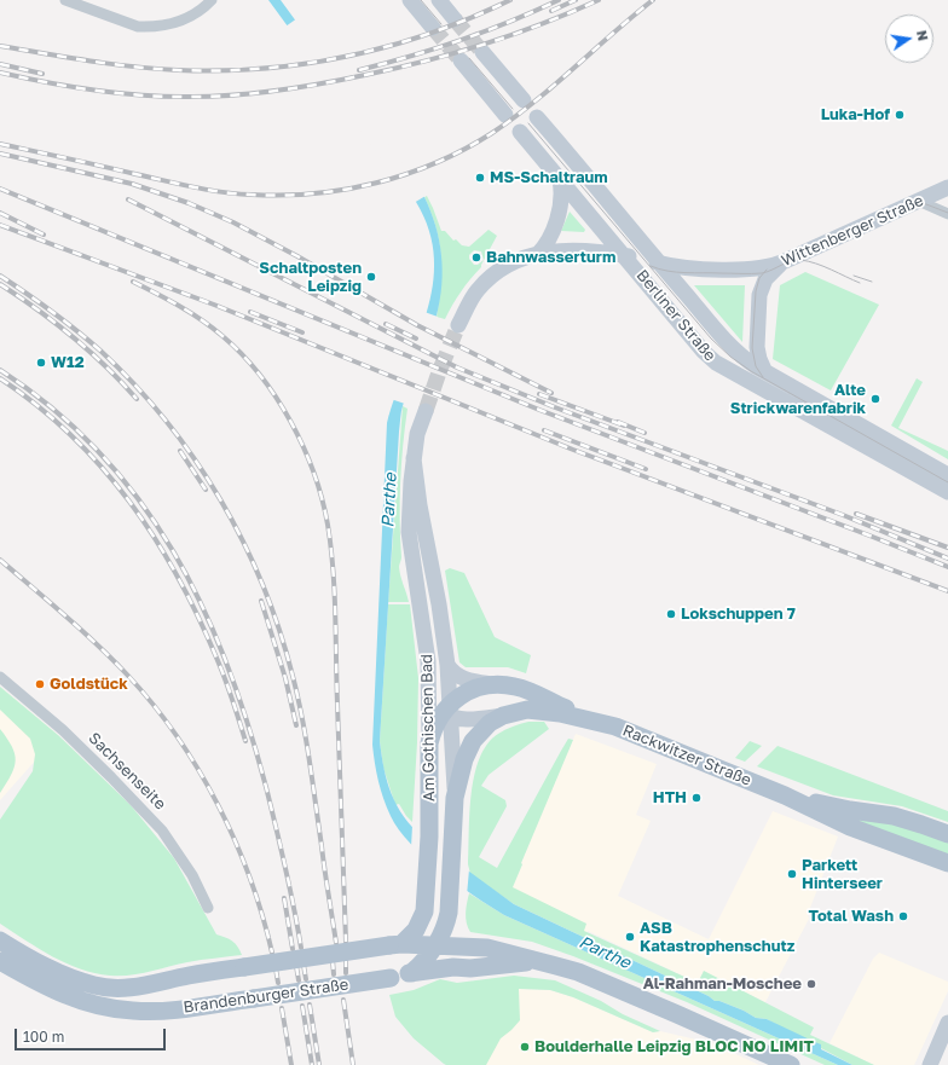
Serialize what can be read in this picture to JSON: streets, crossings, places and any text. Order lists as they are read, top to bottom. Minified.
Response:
{"streets":{"main road":["Wittenberger Straße","Berliner Straße","Am Gothischen Bad","Rackwitzer Straße","Brandenburger Straße"],"street":["Sachsenseite"]},"crossings":[["Wittenberger Straße","Berliner Straße"],["Am Gothischen Bad","Rackwitzer Straße"],["Am Gothischen Bad","Brandenburger Straße"]],"water":["Parthe"],"places":["Luka-Hof","MS-Schaltraum","Bahnwasserturm","Schaltposten Leipzig","W12","Alte Strickwarenfabrik","Lokschuppen 7","Goldstück","HTH","Parkett Hinterseer","Total Wash","ASB Katastrophenschutz","Al-Rahman-Moschee","Boulderhalle Leipzig BLOC NO LIMIT"],"scale_bar":"100 m","north":"right"}
